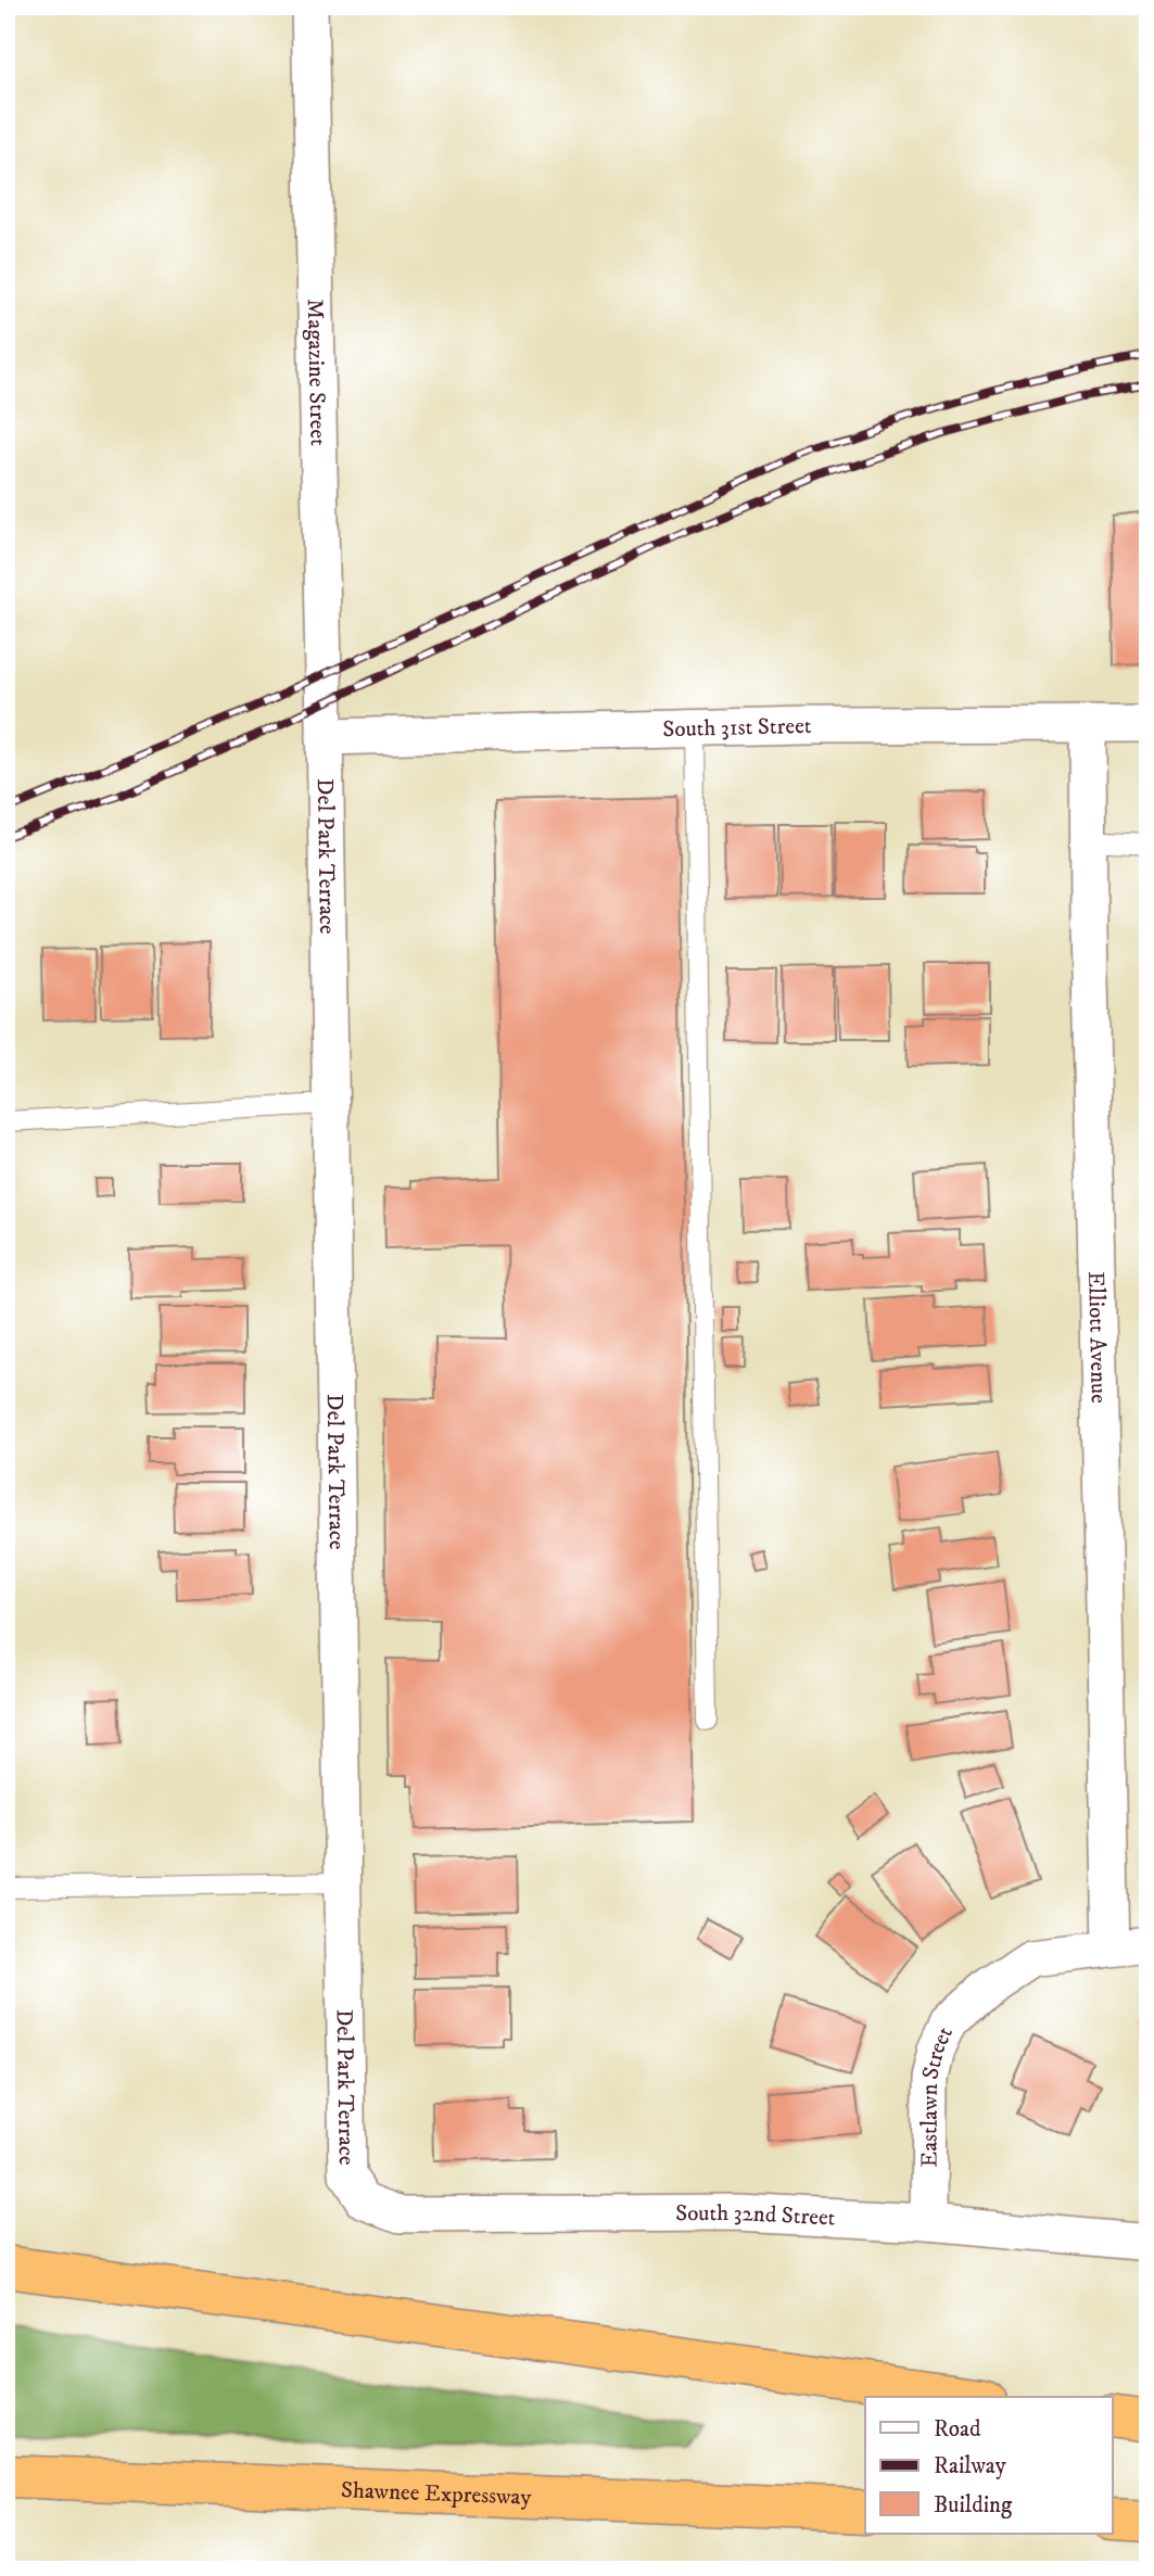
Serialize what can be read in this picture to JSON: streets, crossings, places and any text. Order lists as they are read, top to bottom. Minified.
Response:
{"streets":{"highway":["Shawnee Expressway"],"street":["Magazine Street","South 31st Street","Del Park Terrace","Elliott Avenue","Eastlawn Street","South 32nd Street"]},"crossings":[["Magazine Street","South 31st Street"],["Magazine Street","Del Park Terrace"],["South 31st Street","Del Park Terrace"],["South 31st Street","Elliott Avenue"],["Del Park Terrace","South 32nd Street"],["Elliott Avenue","Eastlawn Street"],["Eastlawn Street","South 32nd Street"]],"legend":["Road","Railway","Building"]}
